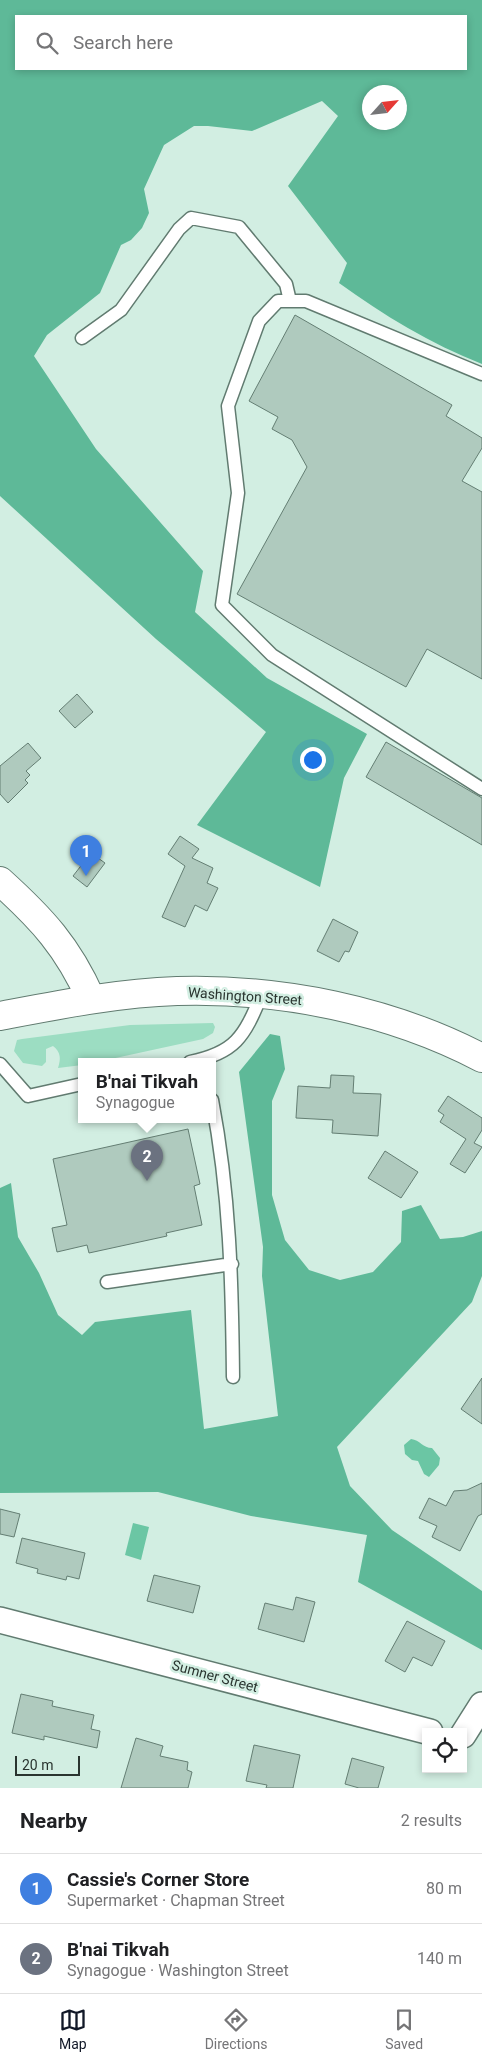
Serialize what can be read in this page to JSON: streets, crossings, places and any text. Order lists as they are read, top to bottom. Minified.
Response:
{"streets":{"main road":["Washington Street"],"street":["Sumner Street"]},"scale_bar":"20 m","north":"top right","page":{"search":"Search here","pins":["1","2"],"popup":["B'nai Tikvah","Synagogue"],"scale":"20 m","heading":["Nearby","2 results"],"list":[{"mark":"1","name":"Cassie's Corner Store","note":"Supermarket · Chapman Street","value":"80 m"},{"mark":"2","name":"B'nai Tikvah","note":"Synagogue · Washington Street","value":"140 m"}],"nav":["Map","Directions","Saved"]}}
